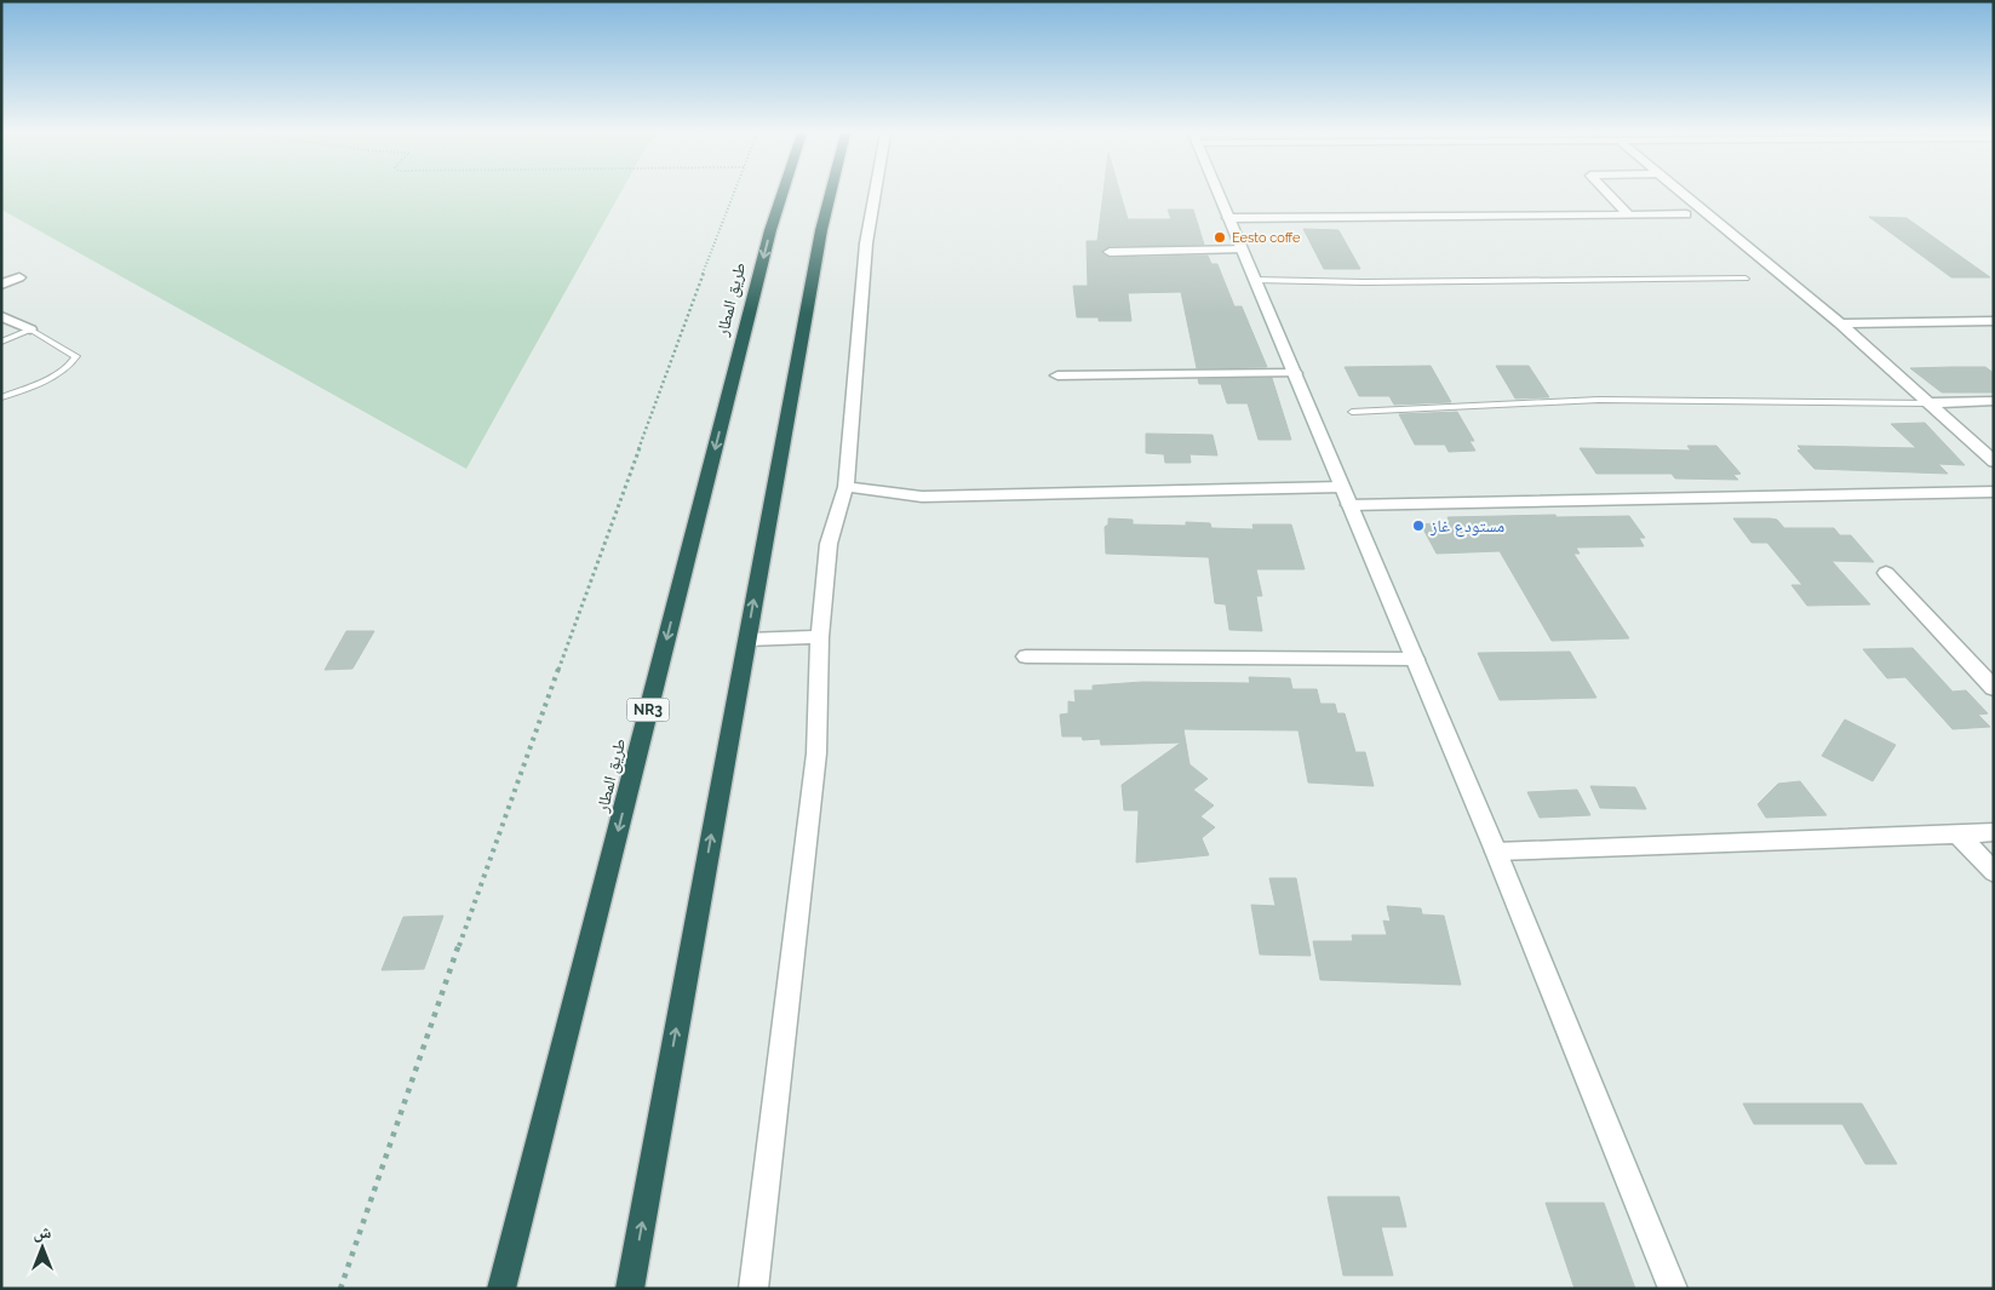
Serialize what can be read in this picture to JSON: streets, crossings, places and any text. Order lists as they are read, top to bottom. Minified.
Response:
{"streets":{"highway":["طريق المطار","NR3"]},"places":["Eesto coffe","مستودع غاز"],"north":"top"}
